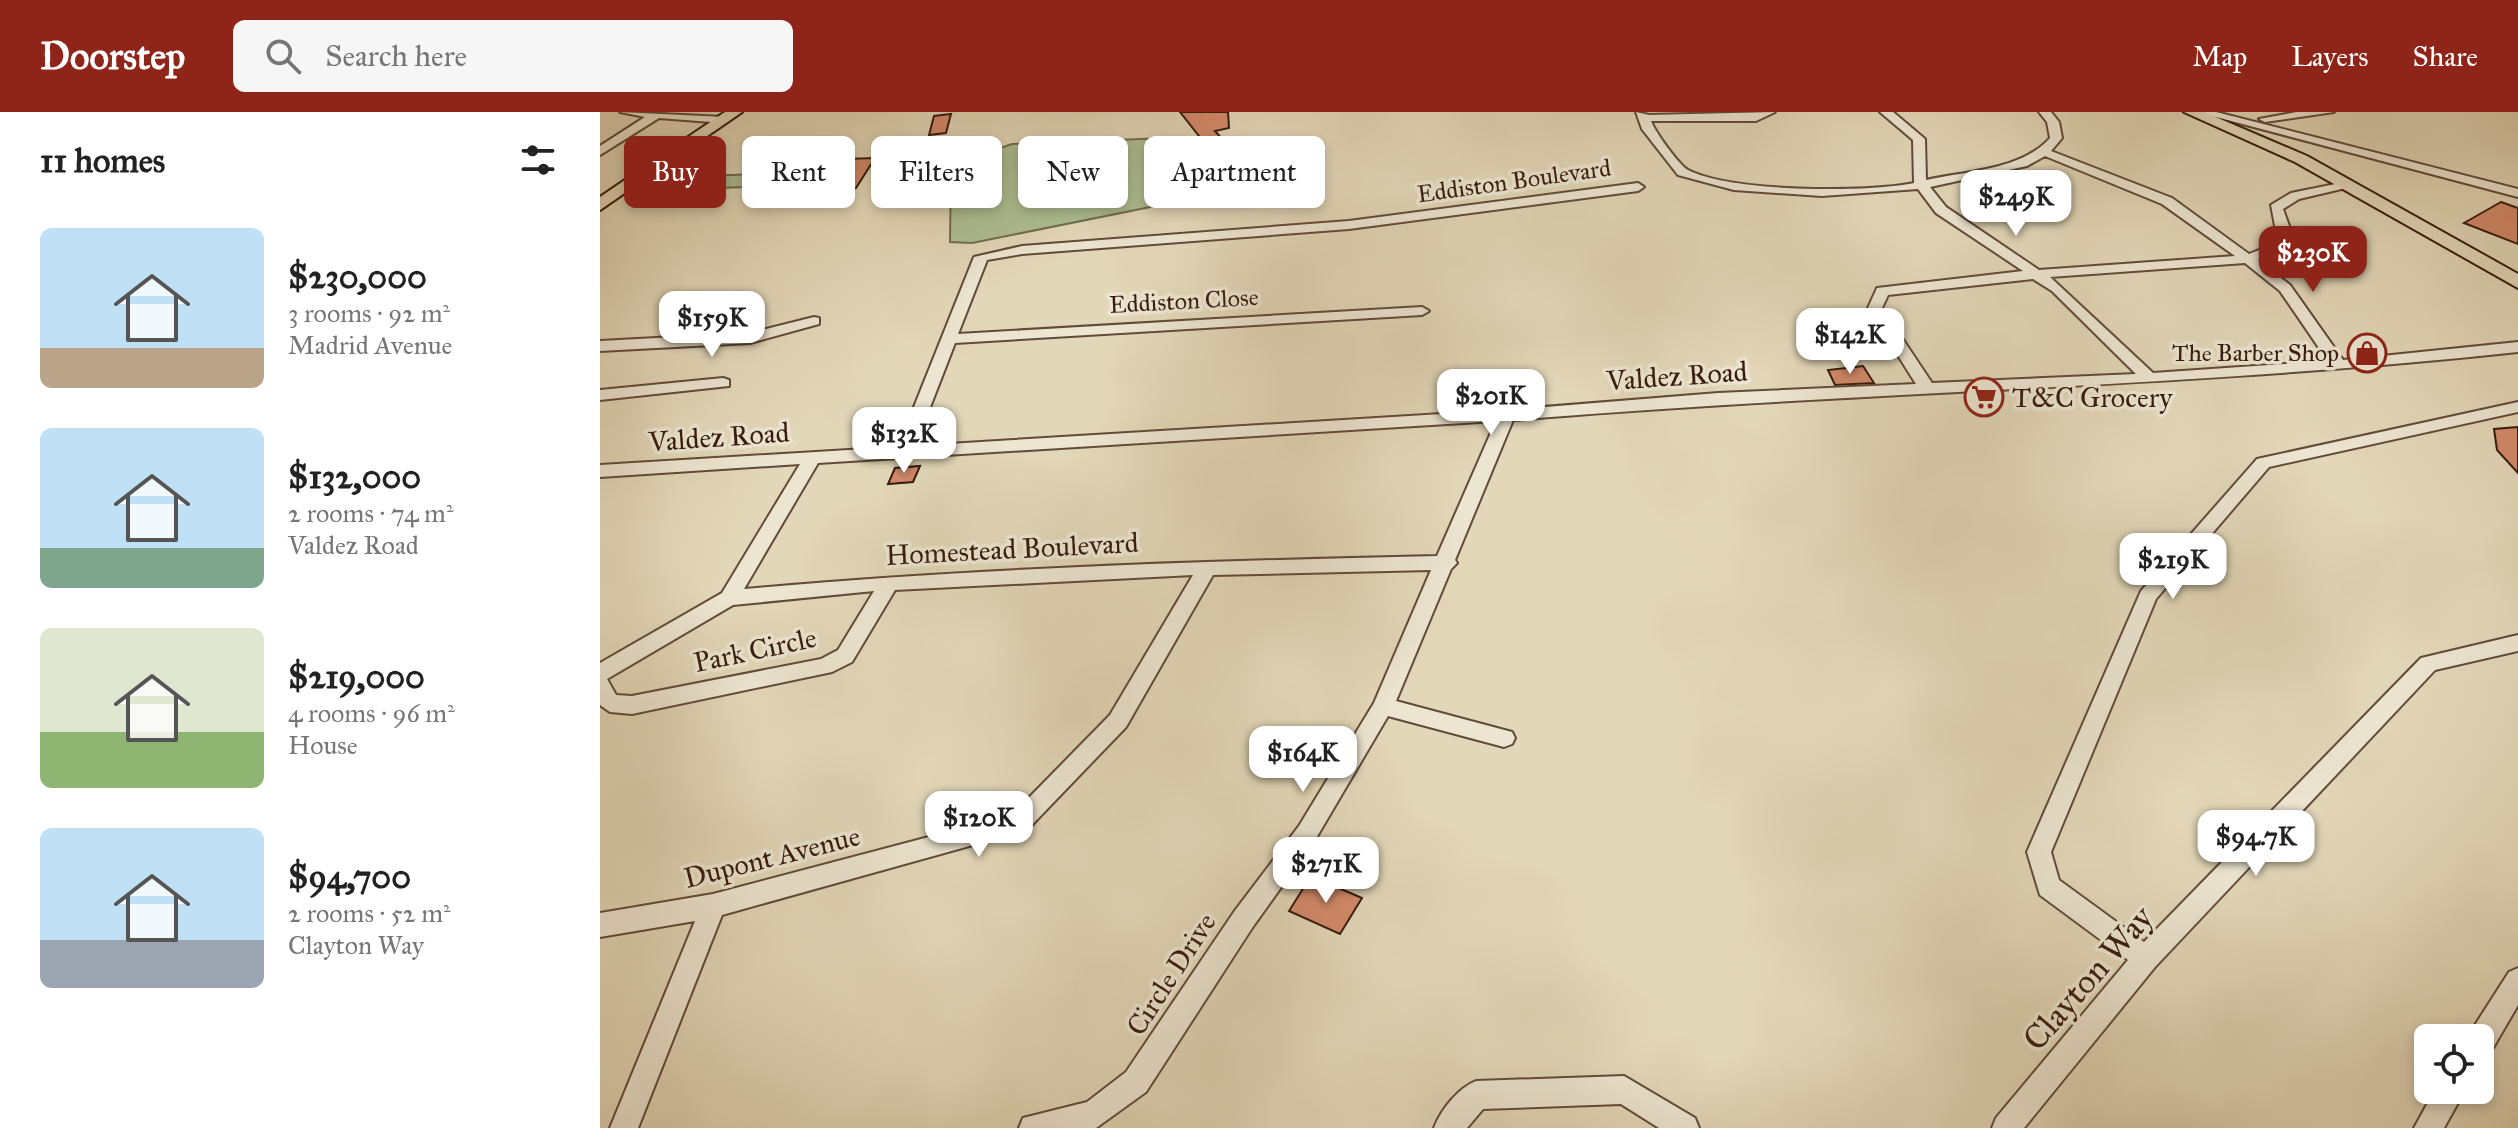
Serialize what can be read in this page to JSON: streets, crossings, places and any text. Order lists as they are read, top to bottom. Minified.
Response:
{"streets":{"street":["Eddiston Boulevard","Eddiston Close","Valdez Road","Homestead Boulevard","Park Circle","Dupont Avenue","Circle Drive","Clayton Way"]},"crossings":[["Eddiston Boulevard","Eddiston Close"],["Eddiston Boulevard","Valdez Road"],["Valdez Road","Circle Drive"],["Homestead Boulevard","Park Circle"],["Homestead Boulevard","Dupont Avenue"],["Homestead Boulevard","Circle Drive"]],"places":{"shop":["The Barber Shop"],"supermarket":["T&C Grocery"]},"page":{"header":"Doorstep","search":"Search here","nav":["Map","Layers","Share"],"heading":"11 homes","chip":["Buy","Rent","Filters","New","Apartment"],"price":["$249K","$230K","$159K","$142K","$201K","$132K","$219K","$164K","$120K","$94.7K","$271K"],"list":[{"name":"$230,000","note":"3 rooms · 92 m² · Madrid Avenue"},{"name":"$132,000","note":"2 rooms · 74 m² · Valdez Road"},{"name":"$219,000","note":"4 rooms · 96 m² · House"},{"name":"$94,700","note":"2 rooms · 52 m² · Clayton Way"}]}}
